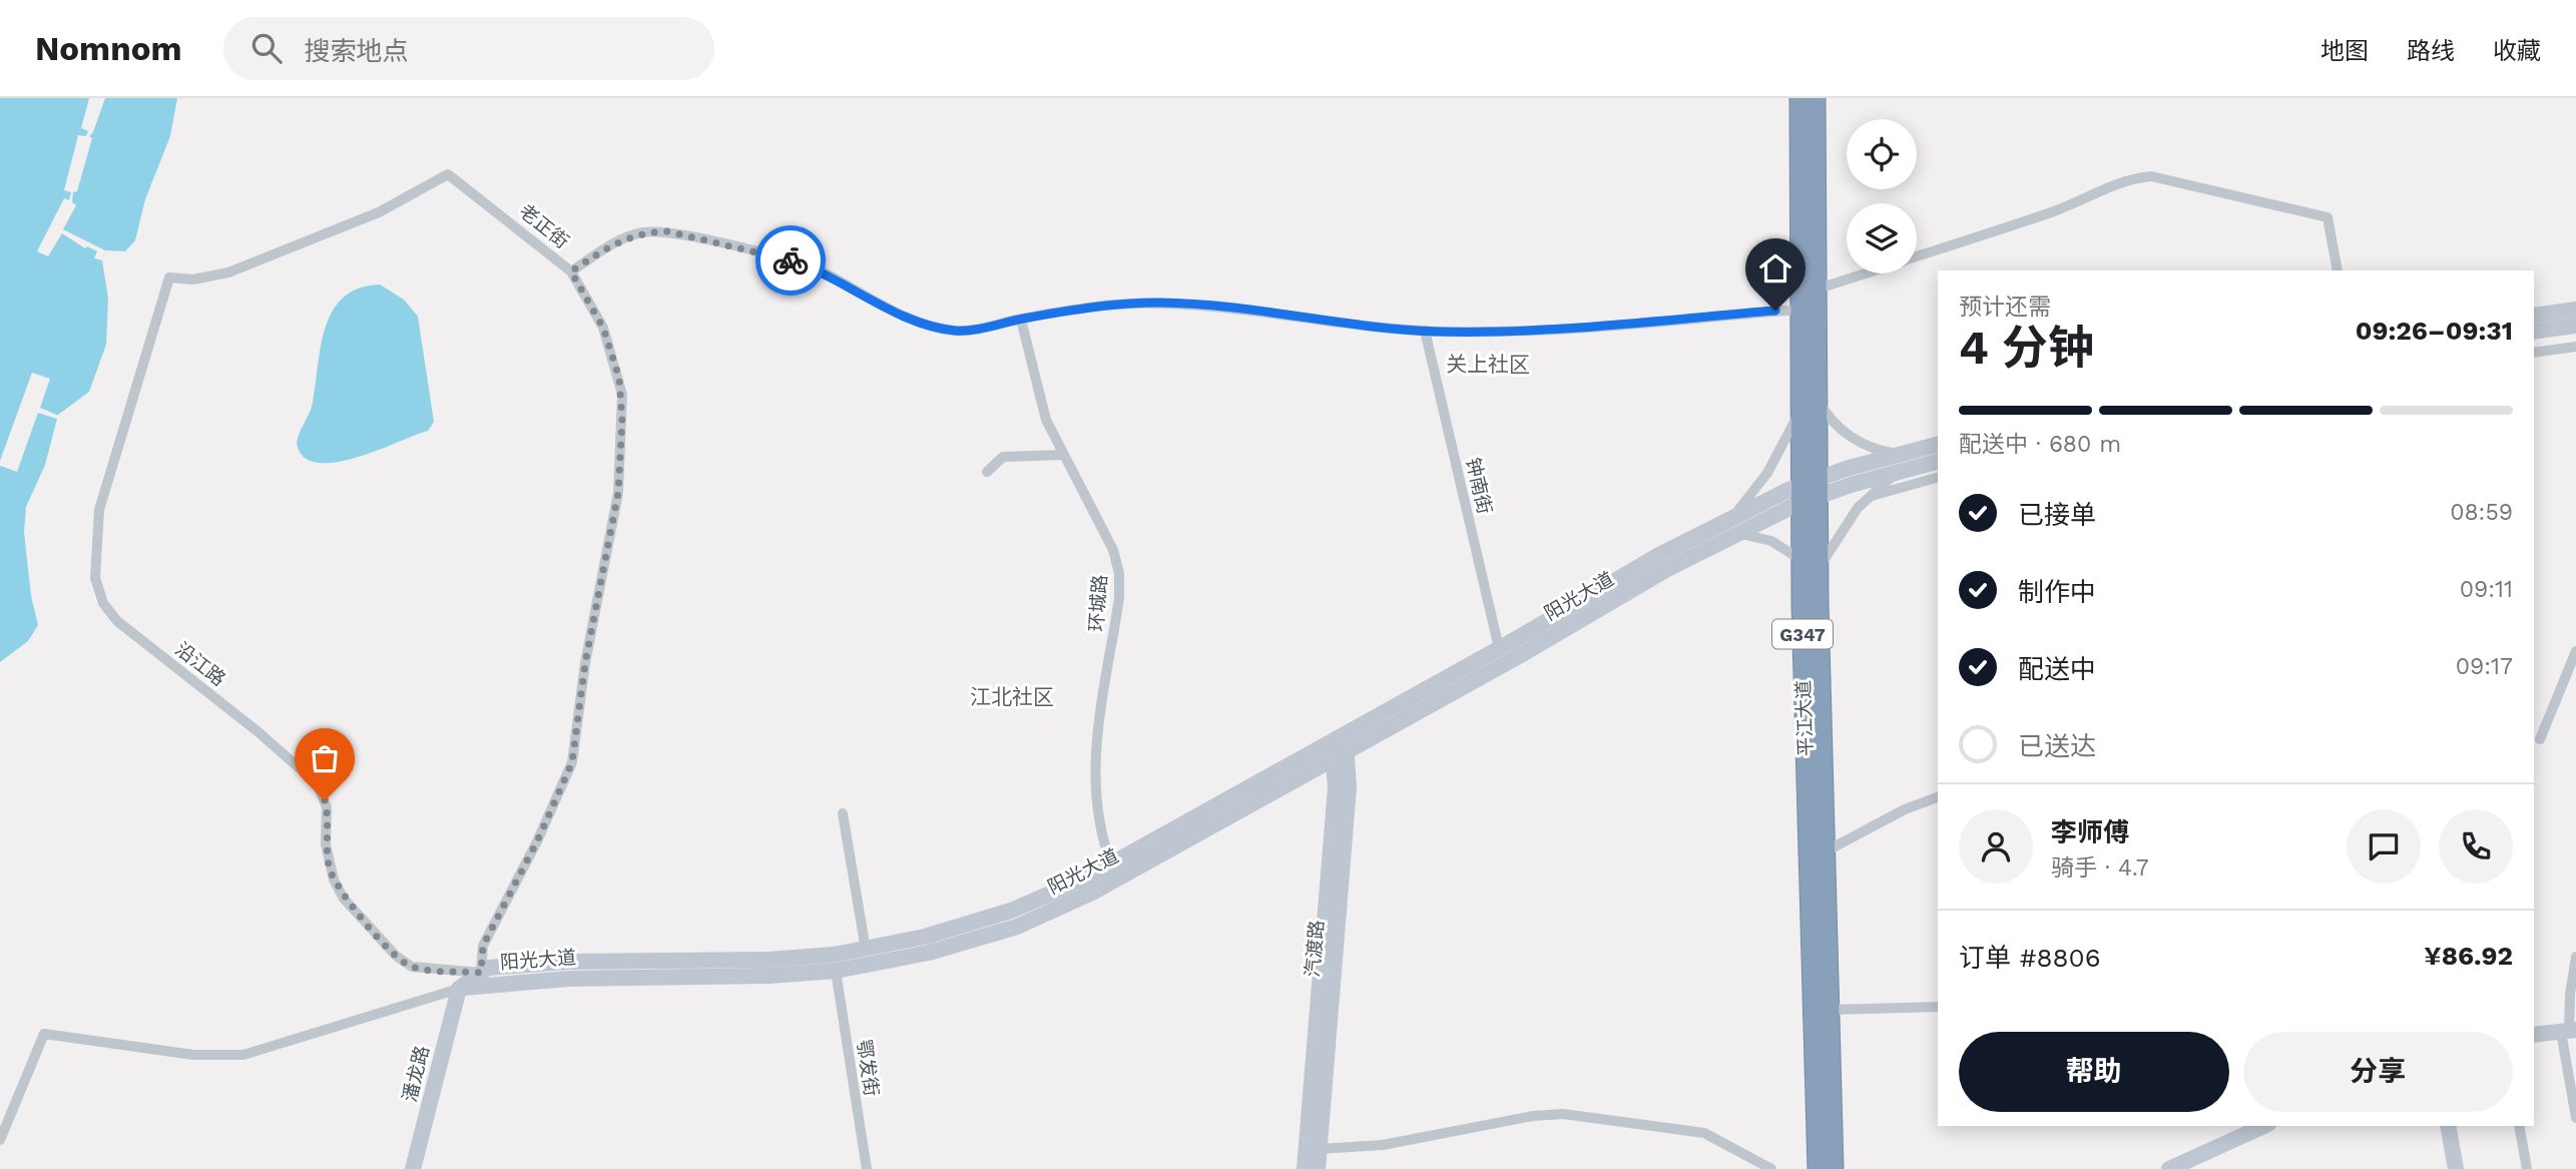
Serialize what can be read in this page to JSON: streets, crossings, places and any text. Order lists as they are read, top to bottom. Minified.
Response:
{"streets":{"highway":["G347","平江大道"],"street":["老正街","钟南街","阳光大道","环城路","沿江路","汽渡路","鄂发街","潘龙路"]},"crossings":[["老正街","阳光大道"],["老正街","沿江路"],["钟南街","阳光大道"],["阳光大道","环城路"],["阳光大道","沿江路"],["阳光大道","平江大道"],["阳光大道","汽渡路"],["阳光大道","鄂发街"],["阳光大道","潘龙路"]],"districts":["关上社区","江北社区"],"page":{"header":"Nomnom","search":"搜索地点","nav":["地图","路线","收藏"],"heading":["4 分钟","预计还需","09:26–09:31"],"panel":["李师傅","骑手 · 4.7","订单 #8806","¥86.92"],"bar":"配送中 · 680 m","list":[["已接单","08:59"],["制作中","09:11"],["配送中","09:17"],"已送达"],"buttons":["帮助","分享"]}}
